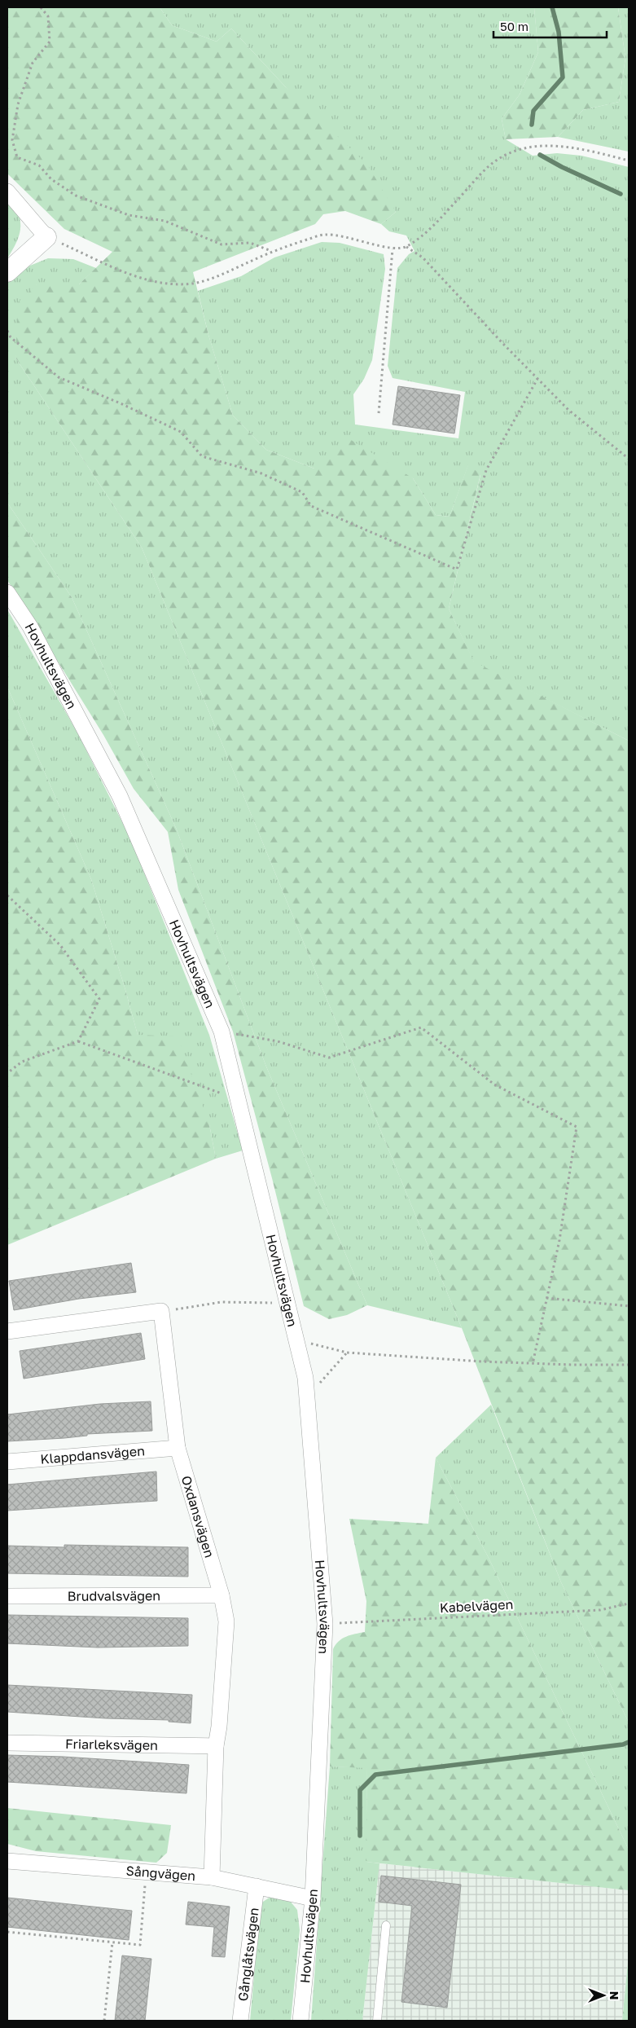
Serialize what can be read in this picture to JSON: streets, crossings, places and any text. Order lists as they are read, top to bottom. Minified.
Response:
{"streets":{"street":["Hovhultsvägen","Klappdansvägen","Oxdansvägen","Brudvalsvägen","Friarleksvägen","Sångvägen","Gånglåtsvägen"],"path":["Kabelvägen"]},"crossings":[["Hovhultsvägen","Kabelvägen"],["Hovhultsvägen","Sångvägen"],["Klappdansvägen","Oxdansvägen"],["Oxdansvägen","Brudvalsvägen"],["Oxdansvägen","Friarleksvägen"],["Oxdansvägen","Sångvägen"],["Sångvägen","Gånglåtsvägen"]],"scale_bar":"50 m","north":"right"}
